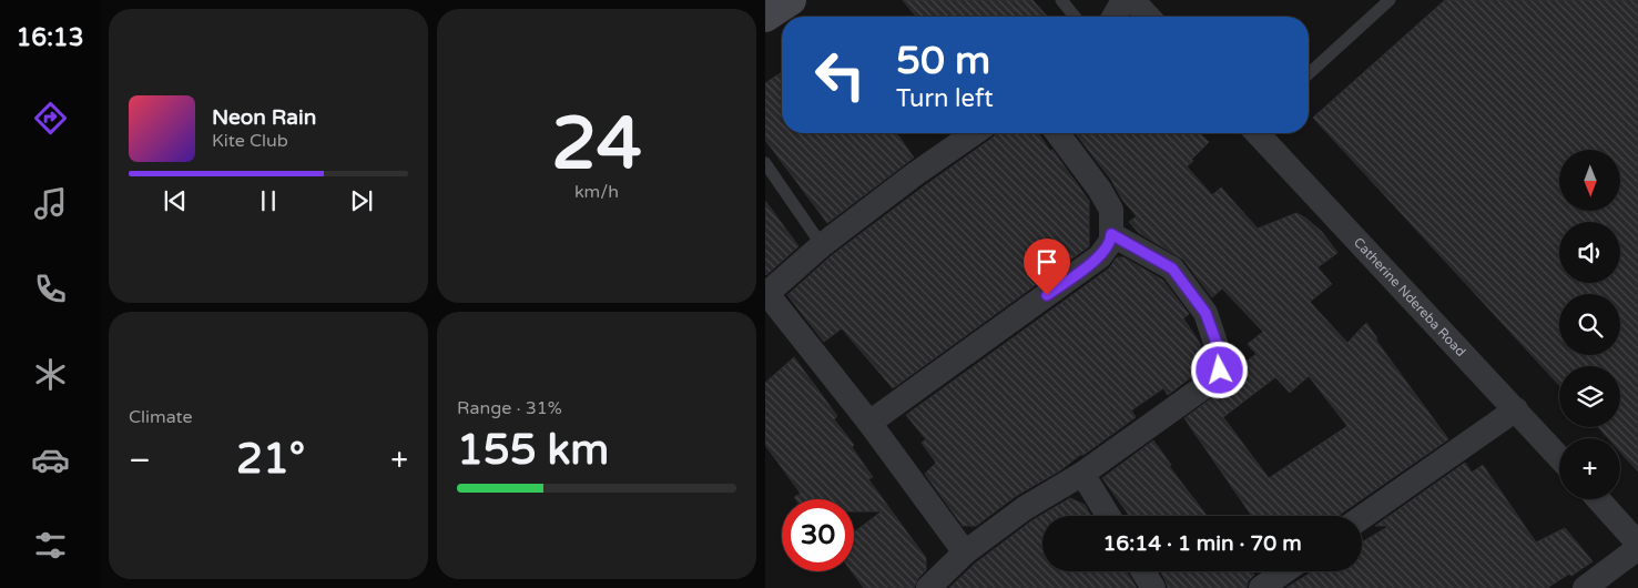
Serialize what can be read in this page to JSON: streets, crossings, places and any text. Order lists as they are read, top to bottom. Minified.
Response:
{"streets":{"street":["Catherine Ndereba Road"]},"north":"bottom","page":{"tabs":"16:13","tile":[["24","km/h"],"Climate",["Range · 31%","155 km"]],"turn":["50 m","Turn left"],"song":["Neon Rain","Kite Club"],"map_buttons":"+","heat":["−","21°","+"],"limit":"30","trip":"16:14 · 1 min · 70 m"}}
